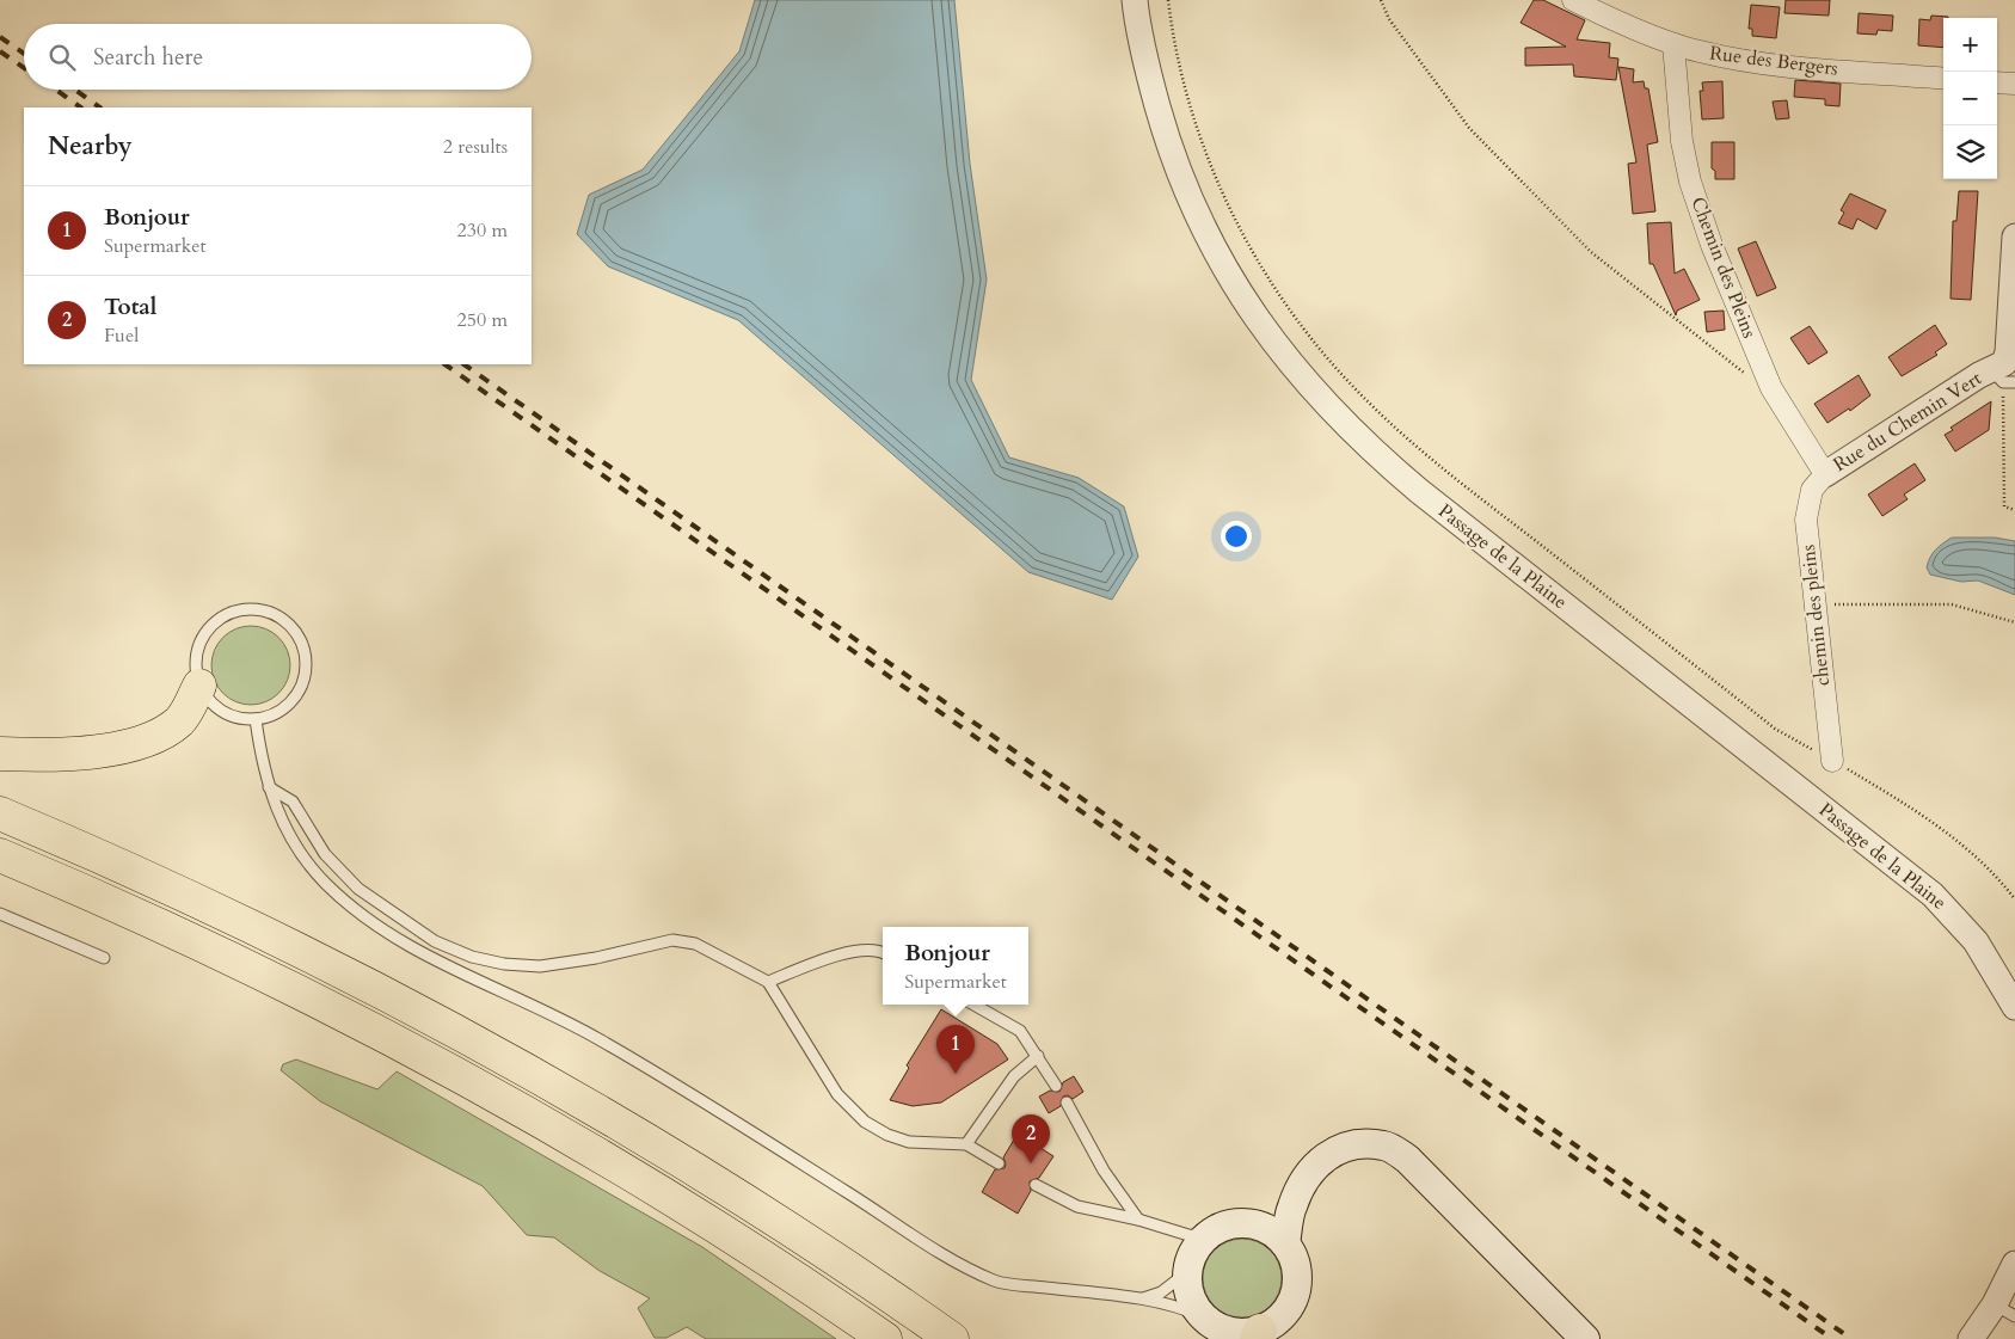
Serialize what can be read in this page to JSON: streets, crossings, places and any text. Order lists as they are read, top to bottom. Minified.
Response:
{"streets":{"street":["Rue des Bergers","Chemin des Pleins","Rue du Chemin Vert","Passage de la Plaine","chemin des pleins"]},"crossings":[["Rue des Bergers","Chemin des Pleins"],["Chemin des Pleins","Rue du Chemin Vert"],["Chemin des Pleins","chemin des pleins"],["Rue du Chemin Vert","chemin des pleins"]],"page":{"map_buttons":["+","−"],"search":"Search here","heading":["Nearby","2 results"],"list":[{"mark":"1","name":"Bonjour","note":"Supermarket","value":"230 m"},{"mark":"2","name":"Total","note":"Fuel","value":"250 m"}],"popup":["Bonjour","Supermarket"],"pins":["1","2"]}}
